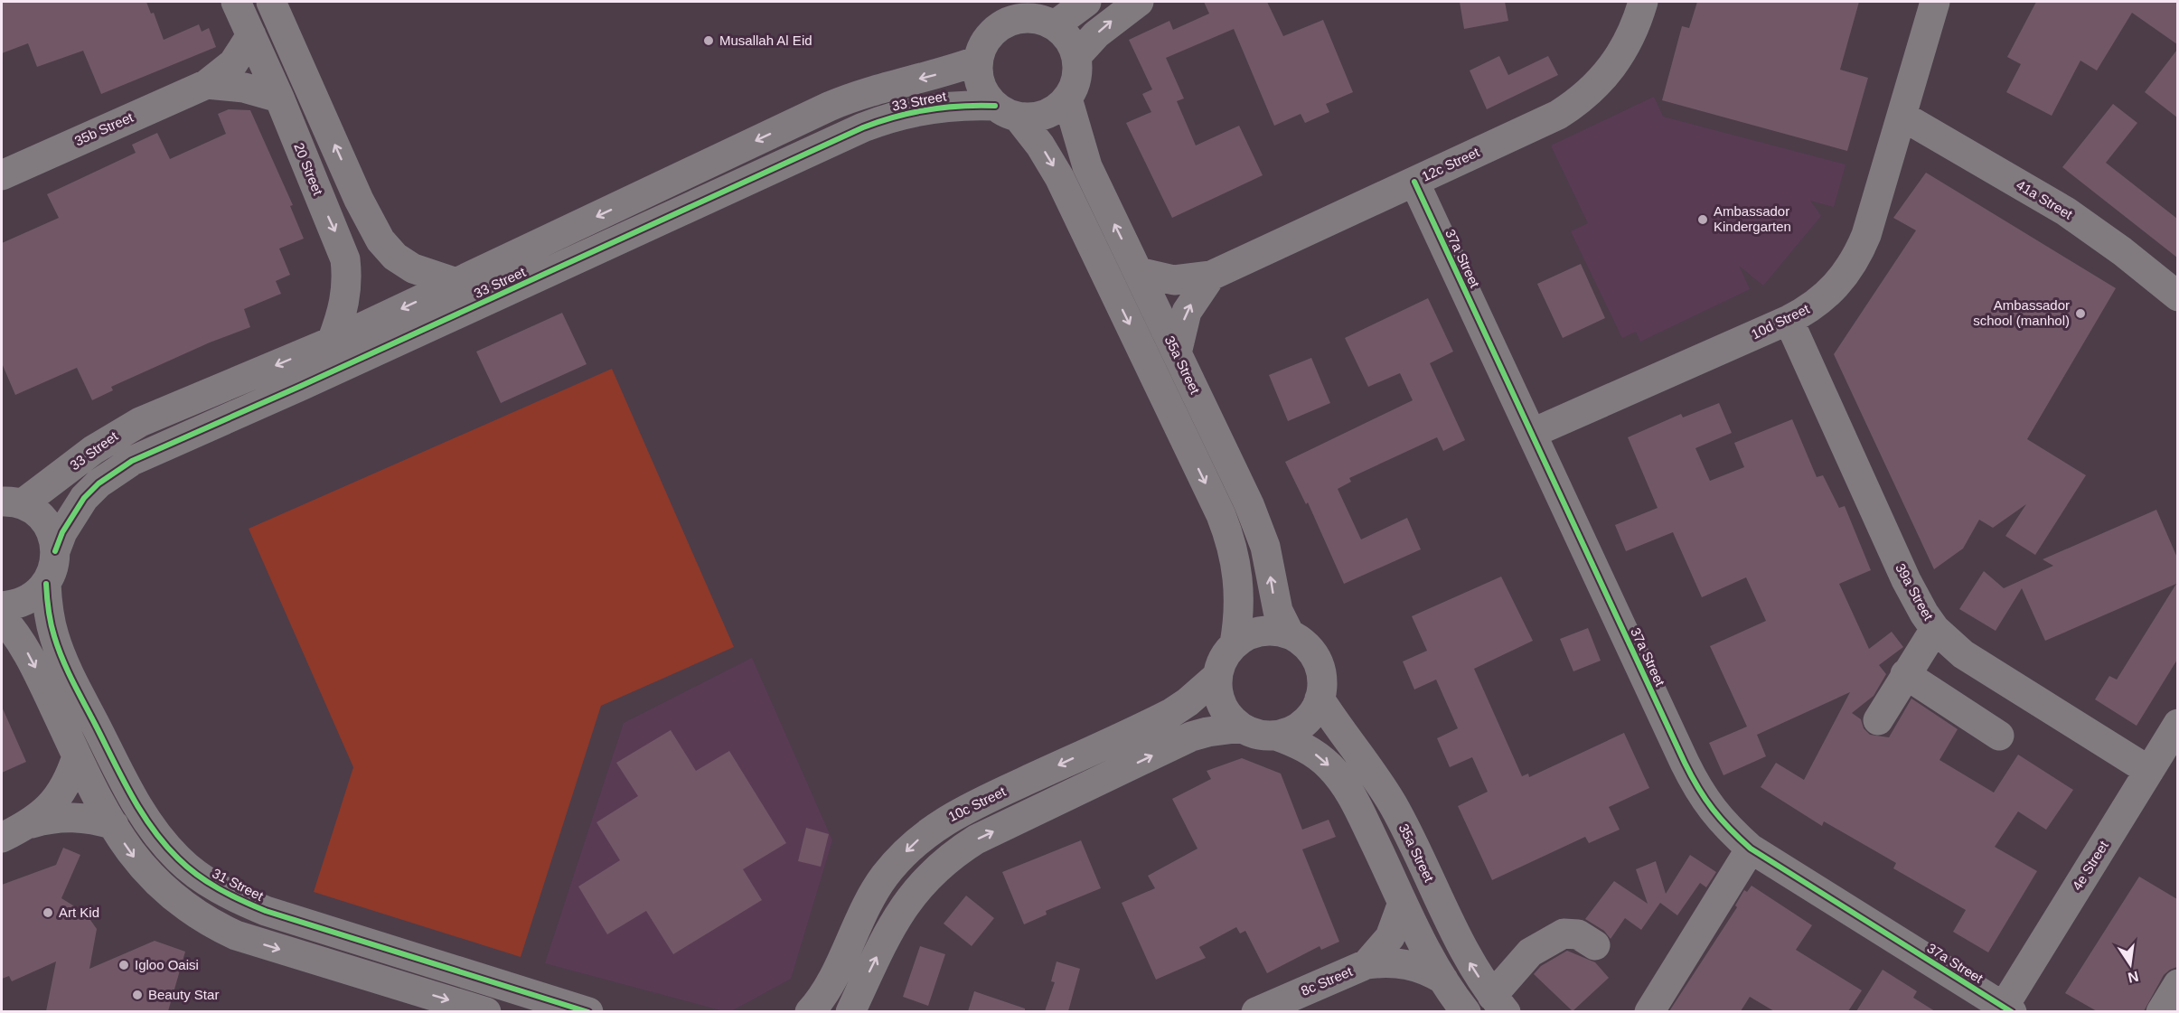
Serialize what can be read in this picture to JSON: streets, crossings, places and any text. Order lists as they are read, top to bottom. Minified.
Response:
{"streets":{"street":["33 Street","35b Street","12c Street","20 Street","41a Street","37a Street","10d Street","35a Street","39a Street","10c Street","4e Street","31 Street","8c Street"]},"crossings":[["33 Street","20 Street"],["33 Street","35a Street"],["33 Street","31 Street"],["35b Street","20 Street"],["12c Street","37a Street"],["12c Street","35a Street"],["41a Street","10d Street"],["37a Street","10d Street"],["37a Street","4e Street"],["10d Street","39a Street"],["35a Street","10c Street"],["39a Street","4e Street"]],"one_way":["20 Street"],"places":["Musallah Al Eid","Ambassador Kindergarten","Ambassador school (manhol)","Art Kid","Igloo Oaisi","Beauty Star"],"north":"bottom"}
